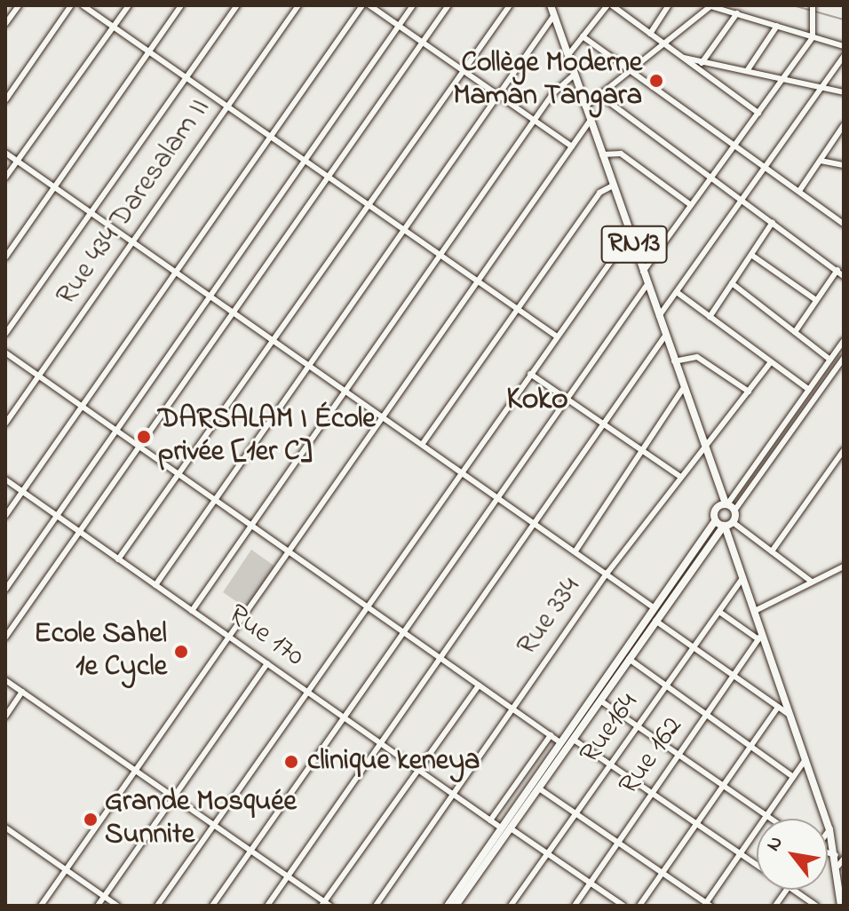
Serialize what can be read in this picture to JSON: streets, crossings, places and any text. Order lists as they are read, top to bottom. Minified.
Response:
{"streets":{"main road":["RN13"],"street":["Rue 434 Daresalam II","Rue 334","Rue 170","Rue164","Rue 162"]},"crossings":[["RN13","Rue 334"],["Rue 334","Rue 170"],["Rue 170","Rue164"],["Rue 170","Rue 162"]],"districts":["Koko"],"places":["Collège Moderne Maman Tangara","DARSALAM I École privée [1er C]","Ecole Sahel 1e Cycle","clinique keneya","Grande Mosquée Sunnite"],"north":"top left"}
